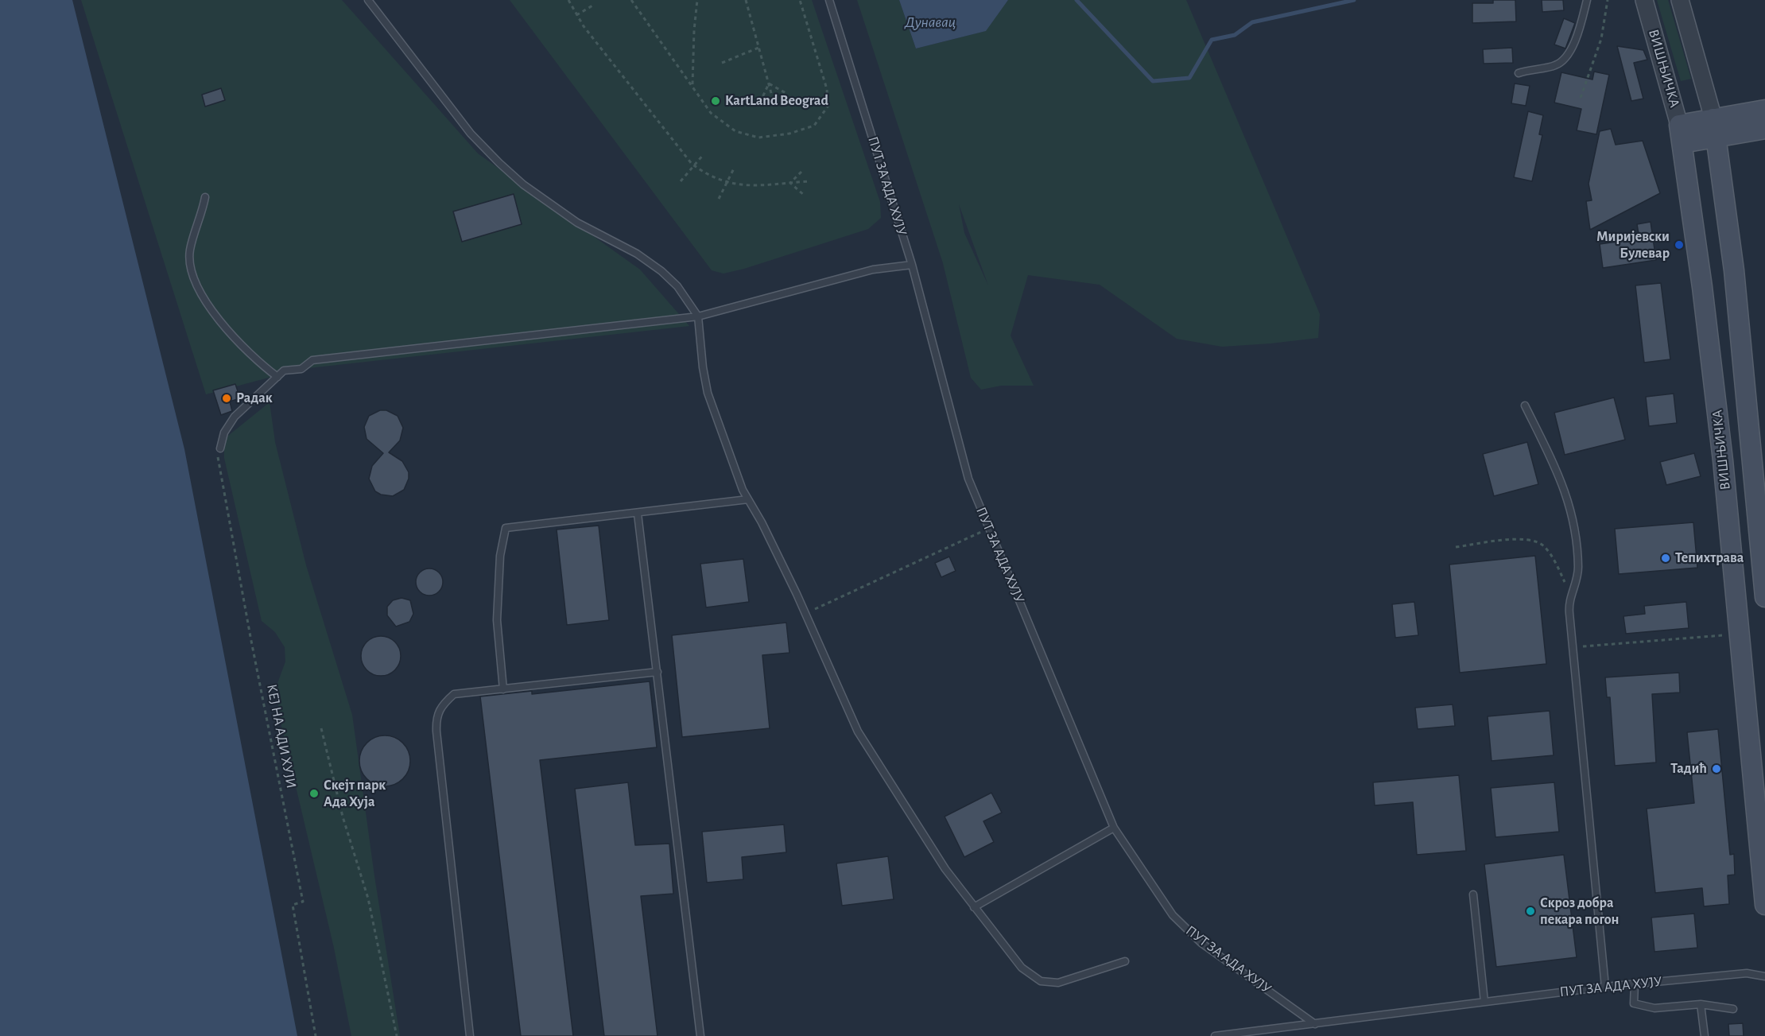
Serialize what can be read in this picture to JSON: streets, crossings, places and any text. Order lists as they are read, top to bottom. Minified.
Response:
{"streets":{"main road":["ВИШЊИЧКА"],"lane":["ПУТ ЗА АДА ХУЈУ"],"path":["КЕЈ НА АДИ ХУЈИ"]},"water":["Дунавац"],"places":["KartLand Beograd","Миријевски Булевар","Радак","Тепихтрава","Тадић","Скејт парк Ада Хуја","Скроз добра пекара погон"]}
